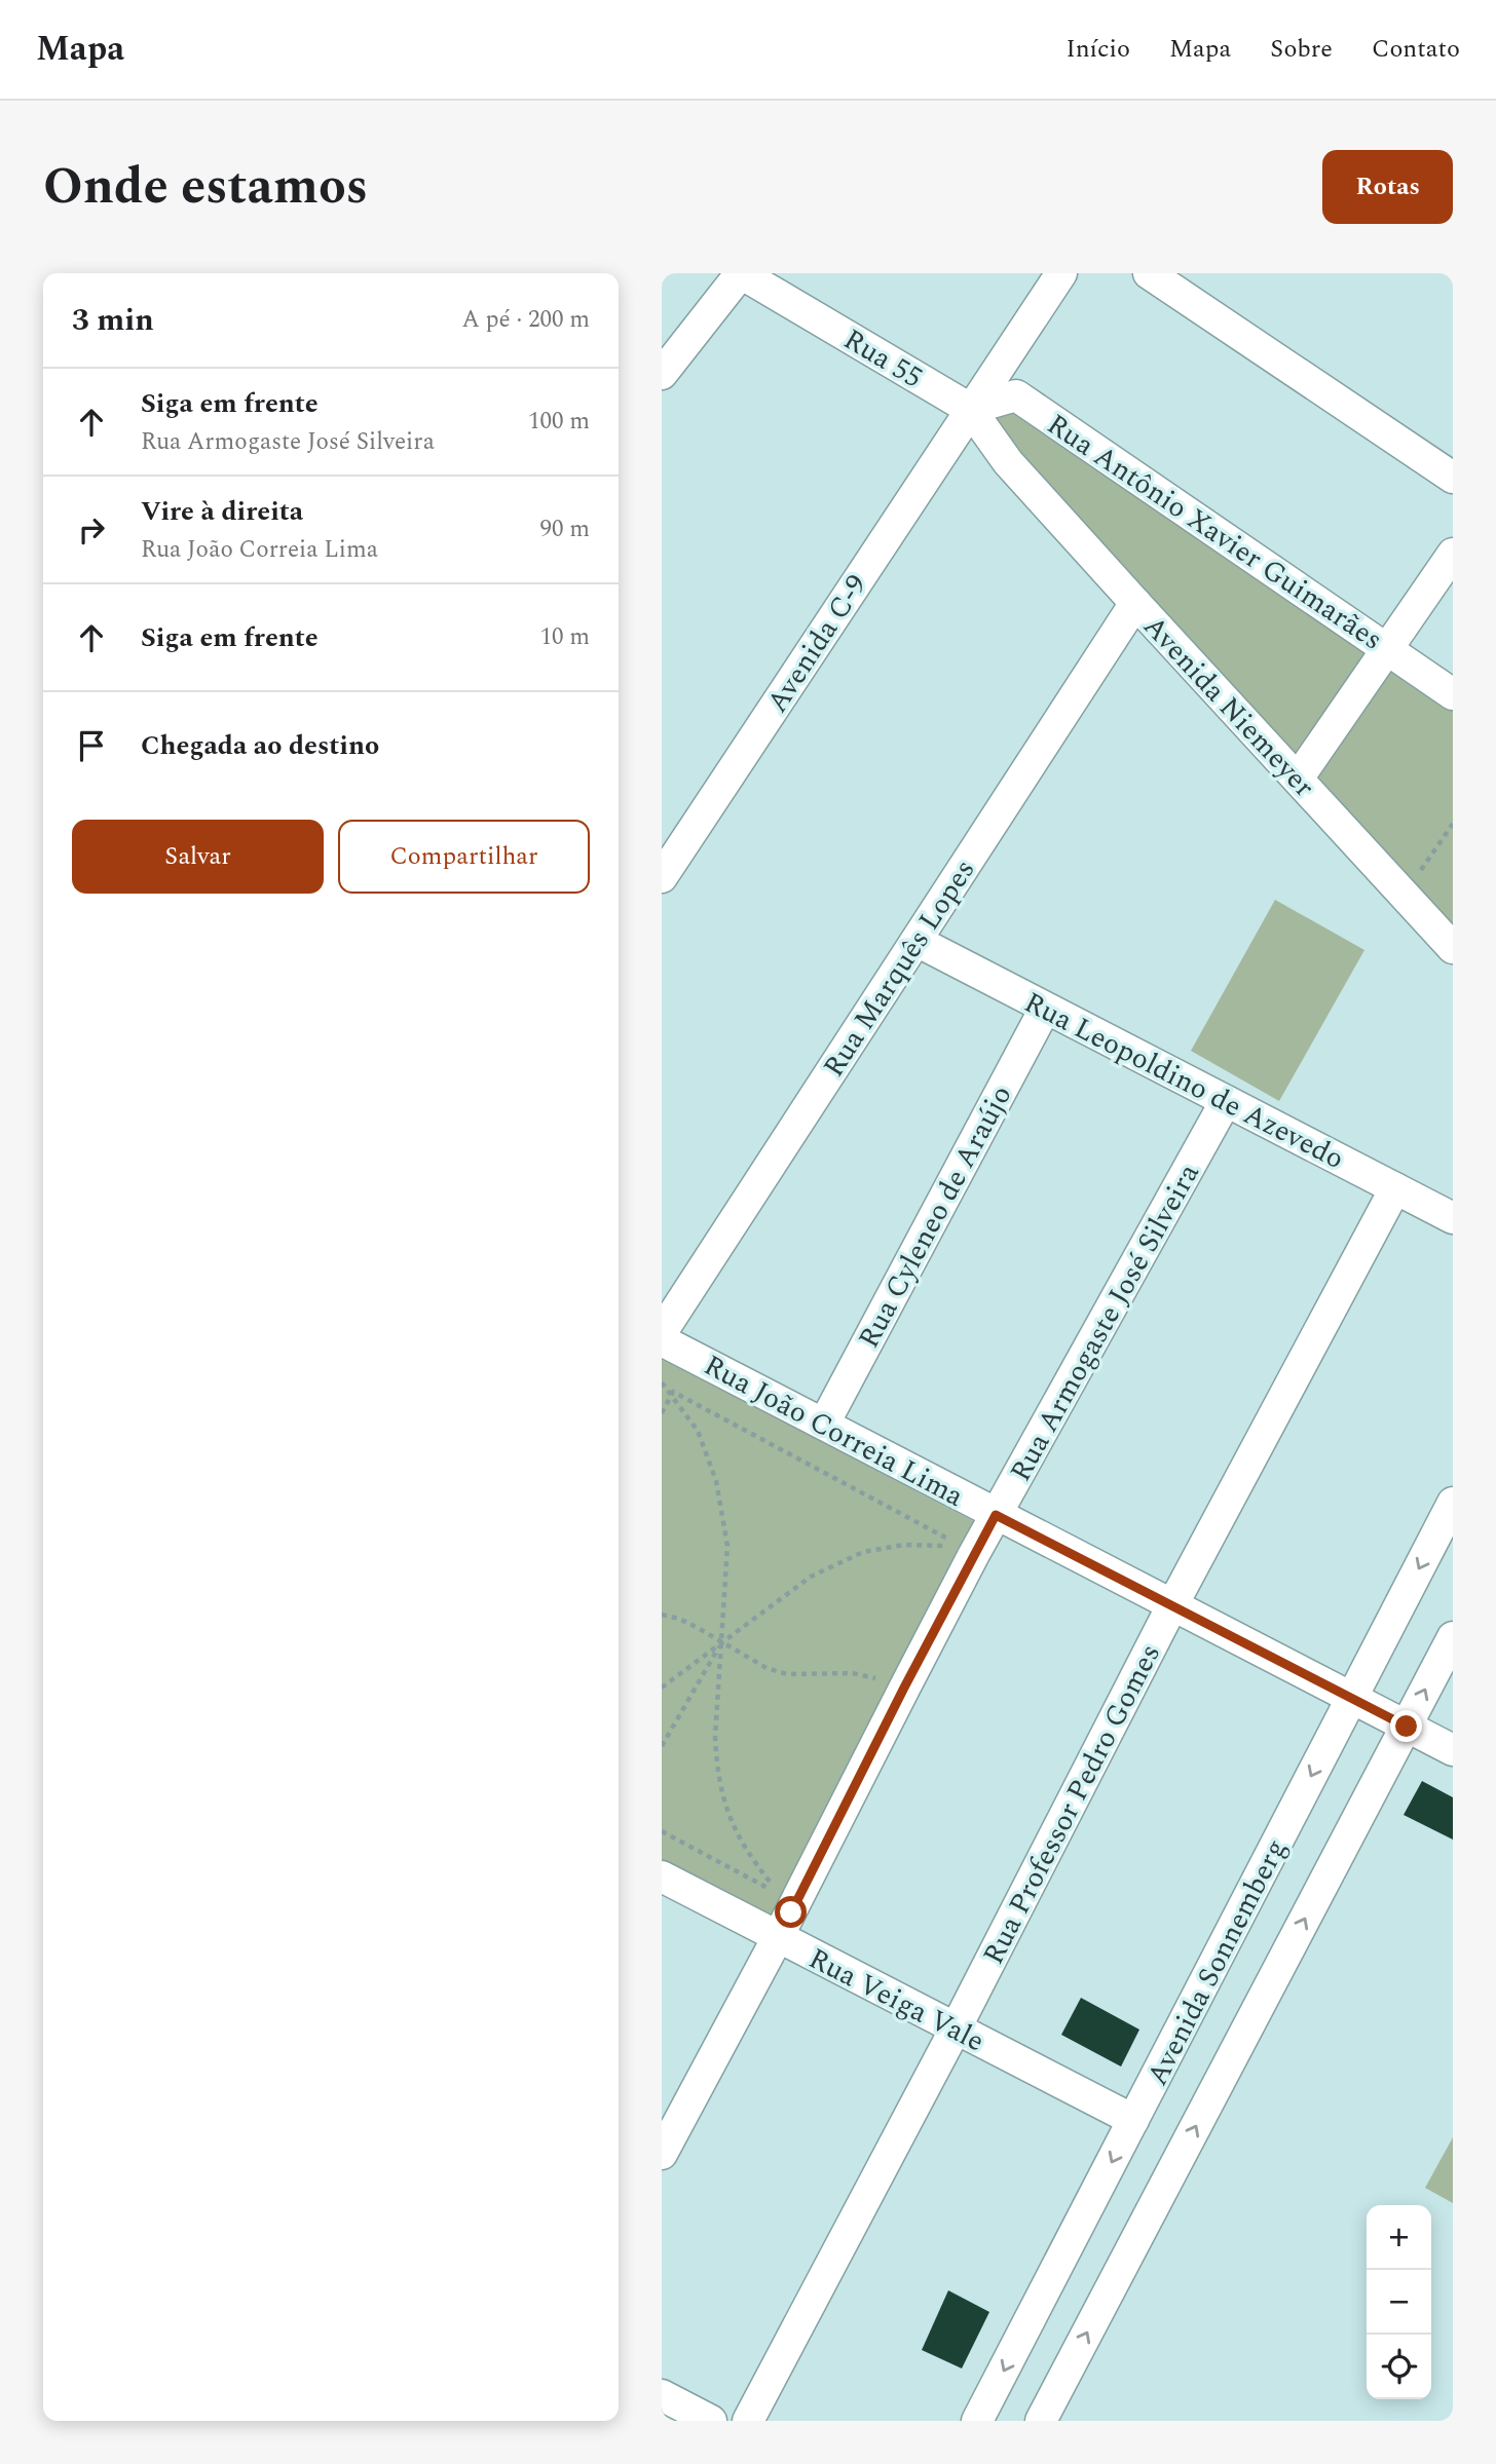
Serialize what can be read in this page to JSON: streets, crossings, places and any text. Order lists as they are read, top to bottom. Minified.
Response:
{"streets":{"street":["Rua 55","Rua Antônio Xavier Guimarães","Avenida C-9","Avenida Niemeyer","Rua Marquês Lopes","Rua Leopoldino de Azevedo","Rua Cyleneo de Araújo","Rua Armogaste José Silveira","Rua João Correia Lima","Rua Professor Pedro Gomes","Avenida Sonnemberg","Rua Veiga Vale"]},"crossings":[["Rua 55","Rua Antônio Xavier Guimarães"],["Rua 55","Avenida C-9"],["Rua 55","Avenida Niemeyer"],["Rua Antônio Xavier Guimarães","Avenida C-9"],["Avenida Niemeyer","Rua Marquês Lopes"],["Rua Marquês Lopes","Rua Leopoldino de Azevedo"],["Rua Leopoldino de Azevedo","Rua Cyleneo de Araújo"],["Rua Leopoldino de Azevedo","Rua Armogaste José Silveira"],["Rua Leopoldino de Azevedo","Rua Professor Pedro Gomes"],["Rua Cyleneo de Araújo","Rua João Correia Lima"],["Rua Armogaste José Silveira","Rua João Correia Lima"],["Rua Armogaste José Silveira","Rua Veiga Vale"],["Rua João Correia Lima","Rua Professor Pedro Gomes"],["Rua João Correia Lima","Avenida Sonnemberg"],["Rua Professor Pedro Gomes","Rua Veiga Vale"],["Avenida Sonnemberg","Rua Veiga Vale"]],"page":{"header":"Mapa","nav":["Início","Mapa","Sobre","Contato"],"title":"Onde estamos","buttons":["Rotas",["Salvar","Compartilhar"]],"heading":["3 min","A pé · 200 m"],"list":[["Siga em frente","Rua Armogaste José Silveira","100 m"],["Vire à direita","Rua João Correia Lima","90 m"],["Siga em frente","10 m"],"Chegada ao destino"],"map_buttons":["+","−"]}}
